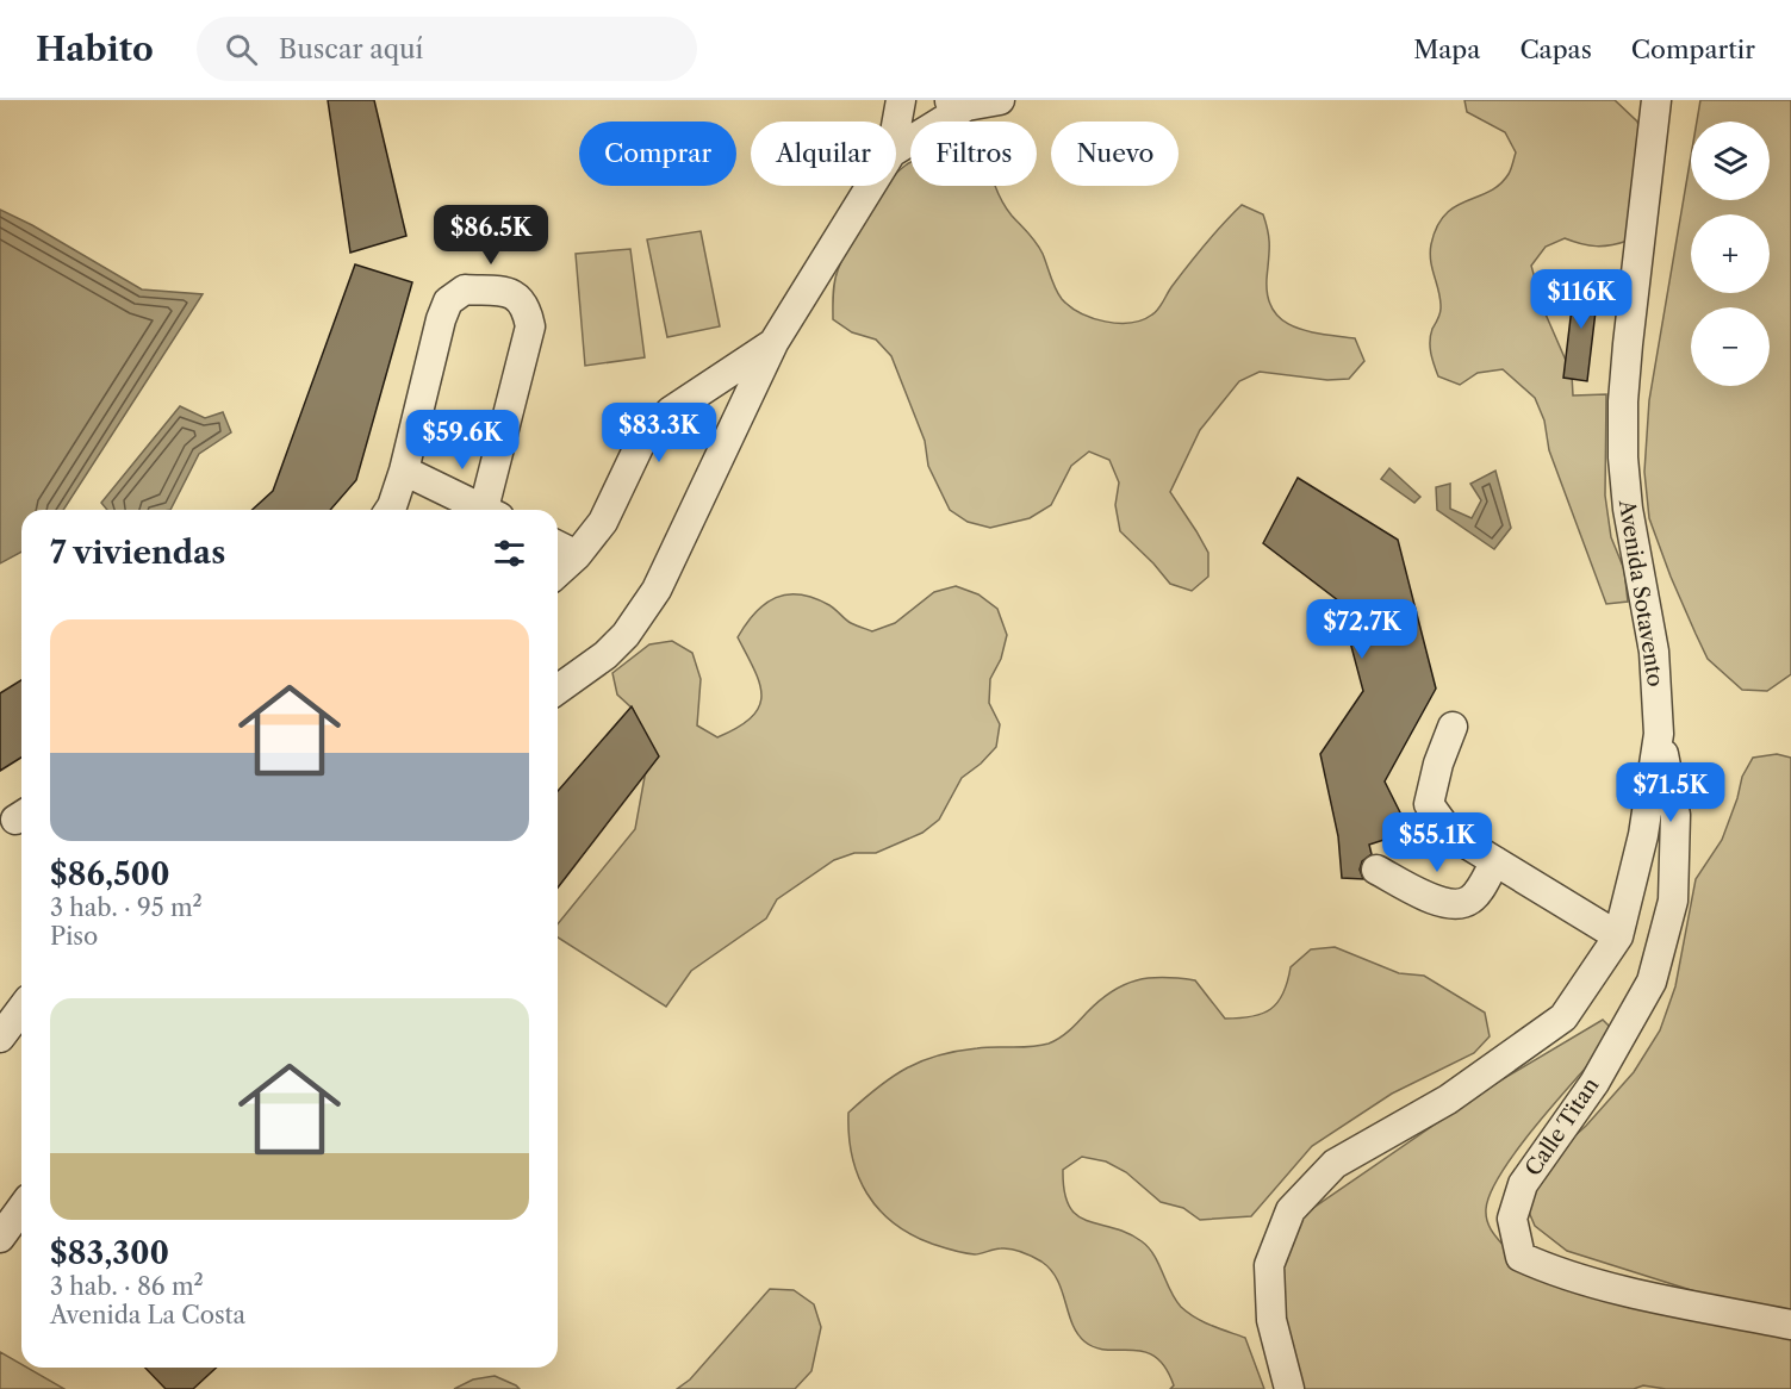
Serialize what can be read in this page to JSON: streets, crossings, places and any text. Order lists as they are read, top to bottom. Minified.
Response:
{"streets":{"street":["Avenida Sotavento","Calle Titan"]},"crossings":[["Avenida Sotavento","Calle Titan"]],"page":{"header":"Habito","search":"Buscar aquí","nav":["Mapa","Capas","Compartir"],"map_buttons":["+","−"],"chip":["Comprar","Alquilar","Filtros","Nuevo"],"price":["$86.5K","$116K","$83.3K","$59.6K","$72.7K","$71.5K","$55.1K"],"heading":"7 viviendas","list":[{"name":"$86,500","note":"3 hab. · 95 m² · Piso"},{"name":"$83,300","note":"3 hab. · 86 m² · Avenida La Costa"}]}}
